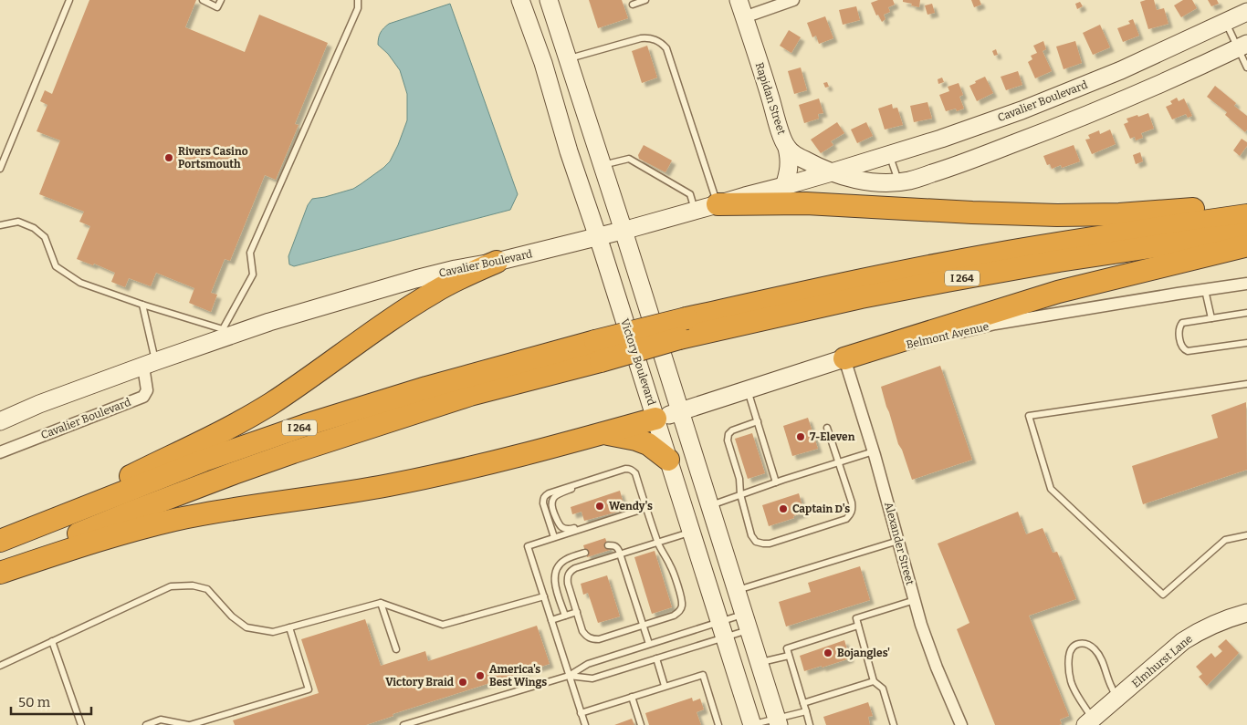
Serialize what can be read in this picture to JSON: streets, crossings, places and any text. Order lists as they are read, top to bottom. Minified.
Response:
{"streets":{"highway":["I 264"],"main road":["Rapidan Street","Cavalier Boulevard","Belmont Avenue","Victory Boulevard","Elmhurst Lane"],"street":["Alexander Street"]},"crossings":[["Rapidan Street","Cavalier Boulevard"],["Cavalier Boulevard","Victory Boulevard"],["Belmont Avenue","Victory Boulevard"],["Belmont Avenue","Alexander Street"]],"places":["Rivers Casino Portsmouth","7-Eleven","Wendy's","Captain D's","Bojangles'","America's Best Wings","Victory Braid"],"scale_bar":"50 m"}
